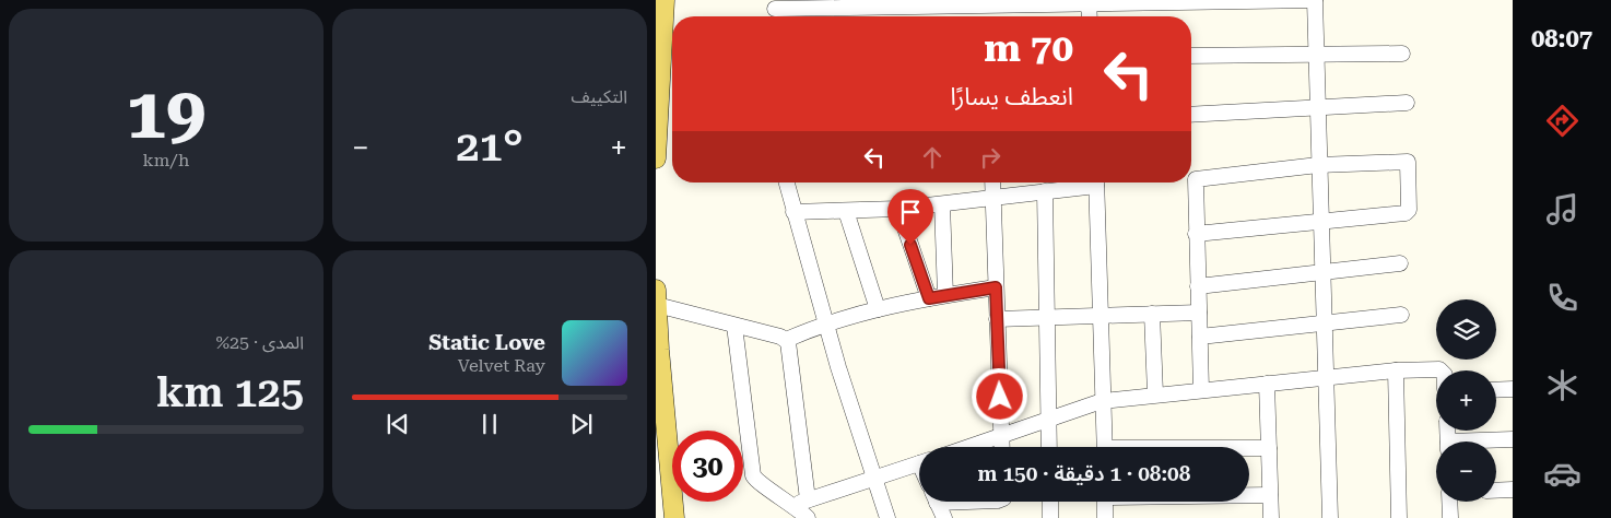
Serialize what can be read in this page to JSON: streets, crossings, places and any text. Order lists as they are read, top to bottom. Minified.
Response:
{"page":{"tabs":"08:07","tile":["التكييف",["19","km/h"],["المدى · 25%","125 km"]],"turn":["70 m","انعطف يسارًا"],"heat":["−","21°","+"],"map_buttons":["+","−"],"song":["Static Love","Velvet Ray"],"limit":"30","trip":"08:08 · 1 دقيقة · 150 m"}}
